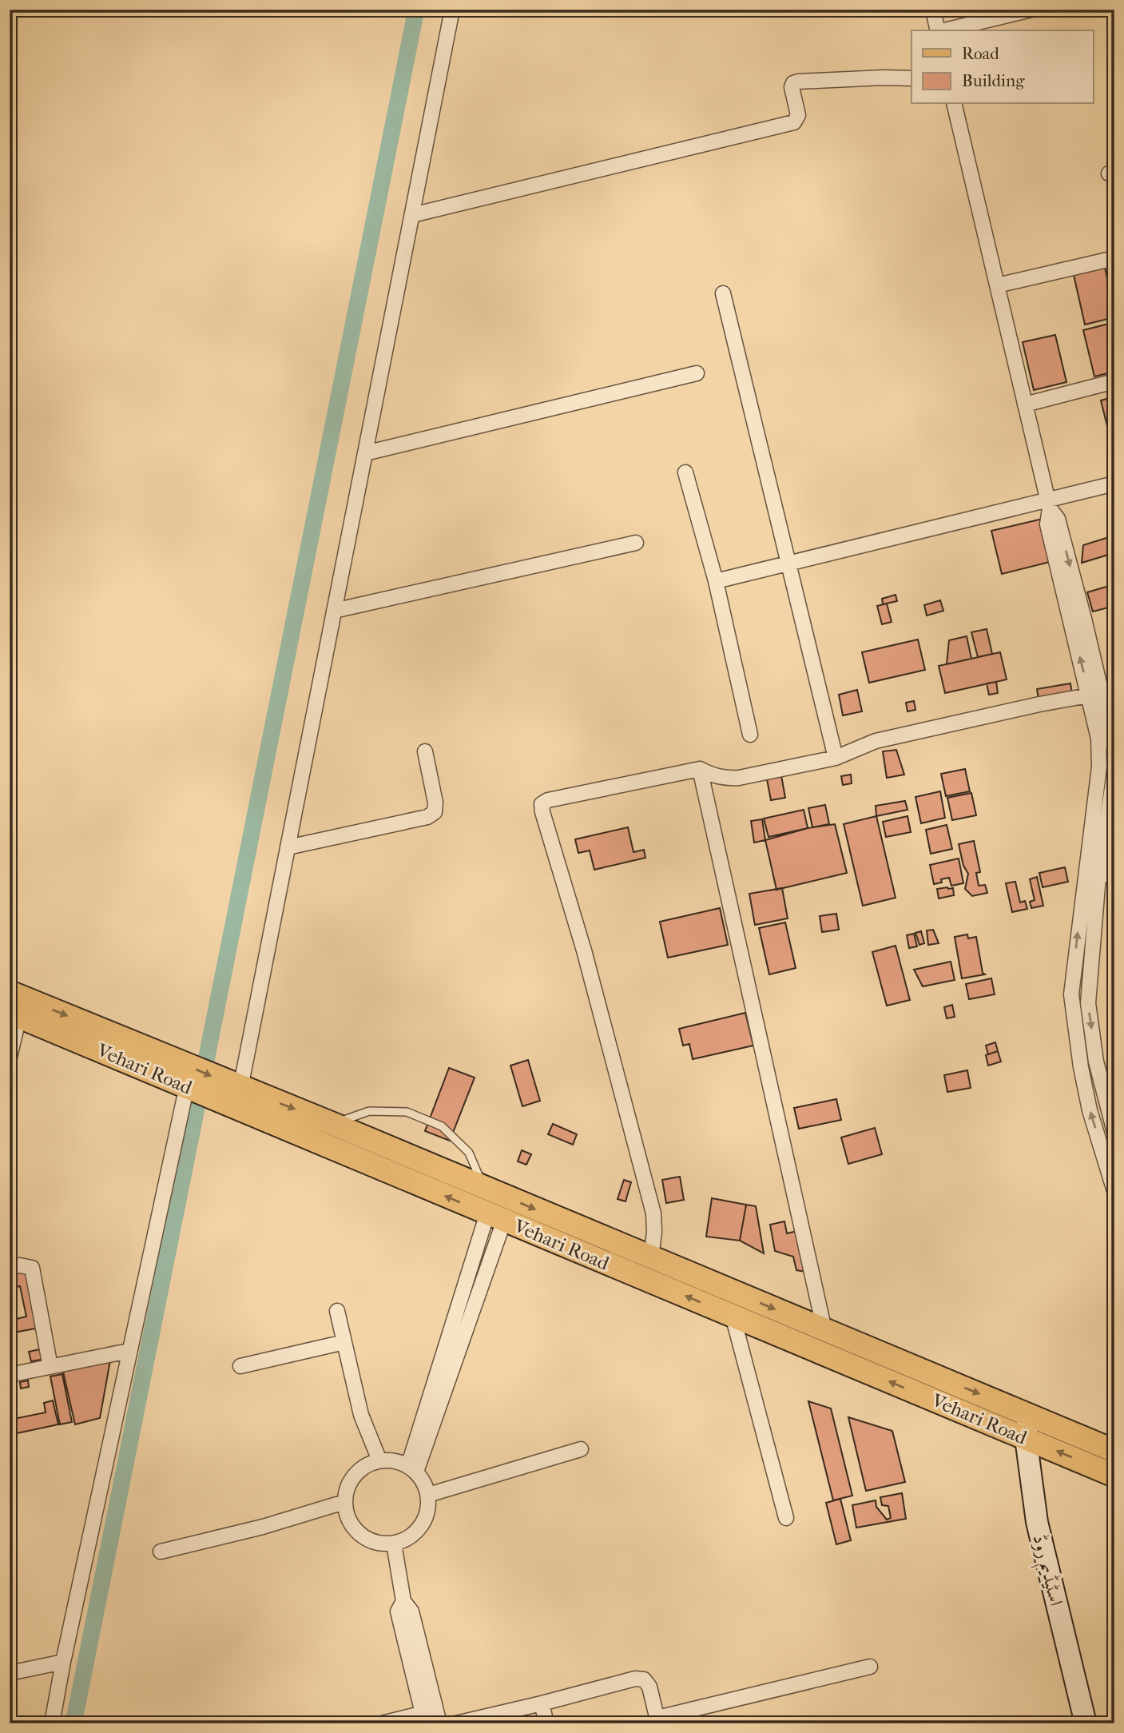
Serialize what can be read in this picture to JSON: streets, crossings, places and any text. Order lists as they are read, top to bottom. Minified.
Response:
{"streets":{"main road":["Vehari Road","اسٹیڈیم روڈ"]},"crossings":[["Vehari Road","اسٹیڈیم روڈ"]],"legend":["Road","Building"]}
